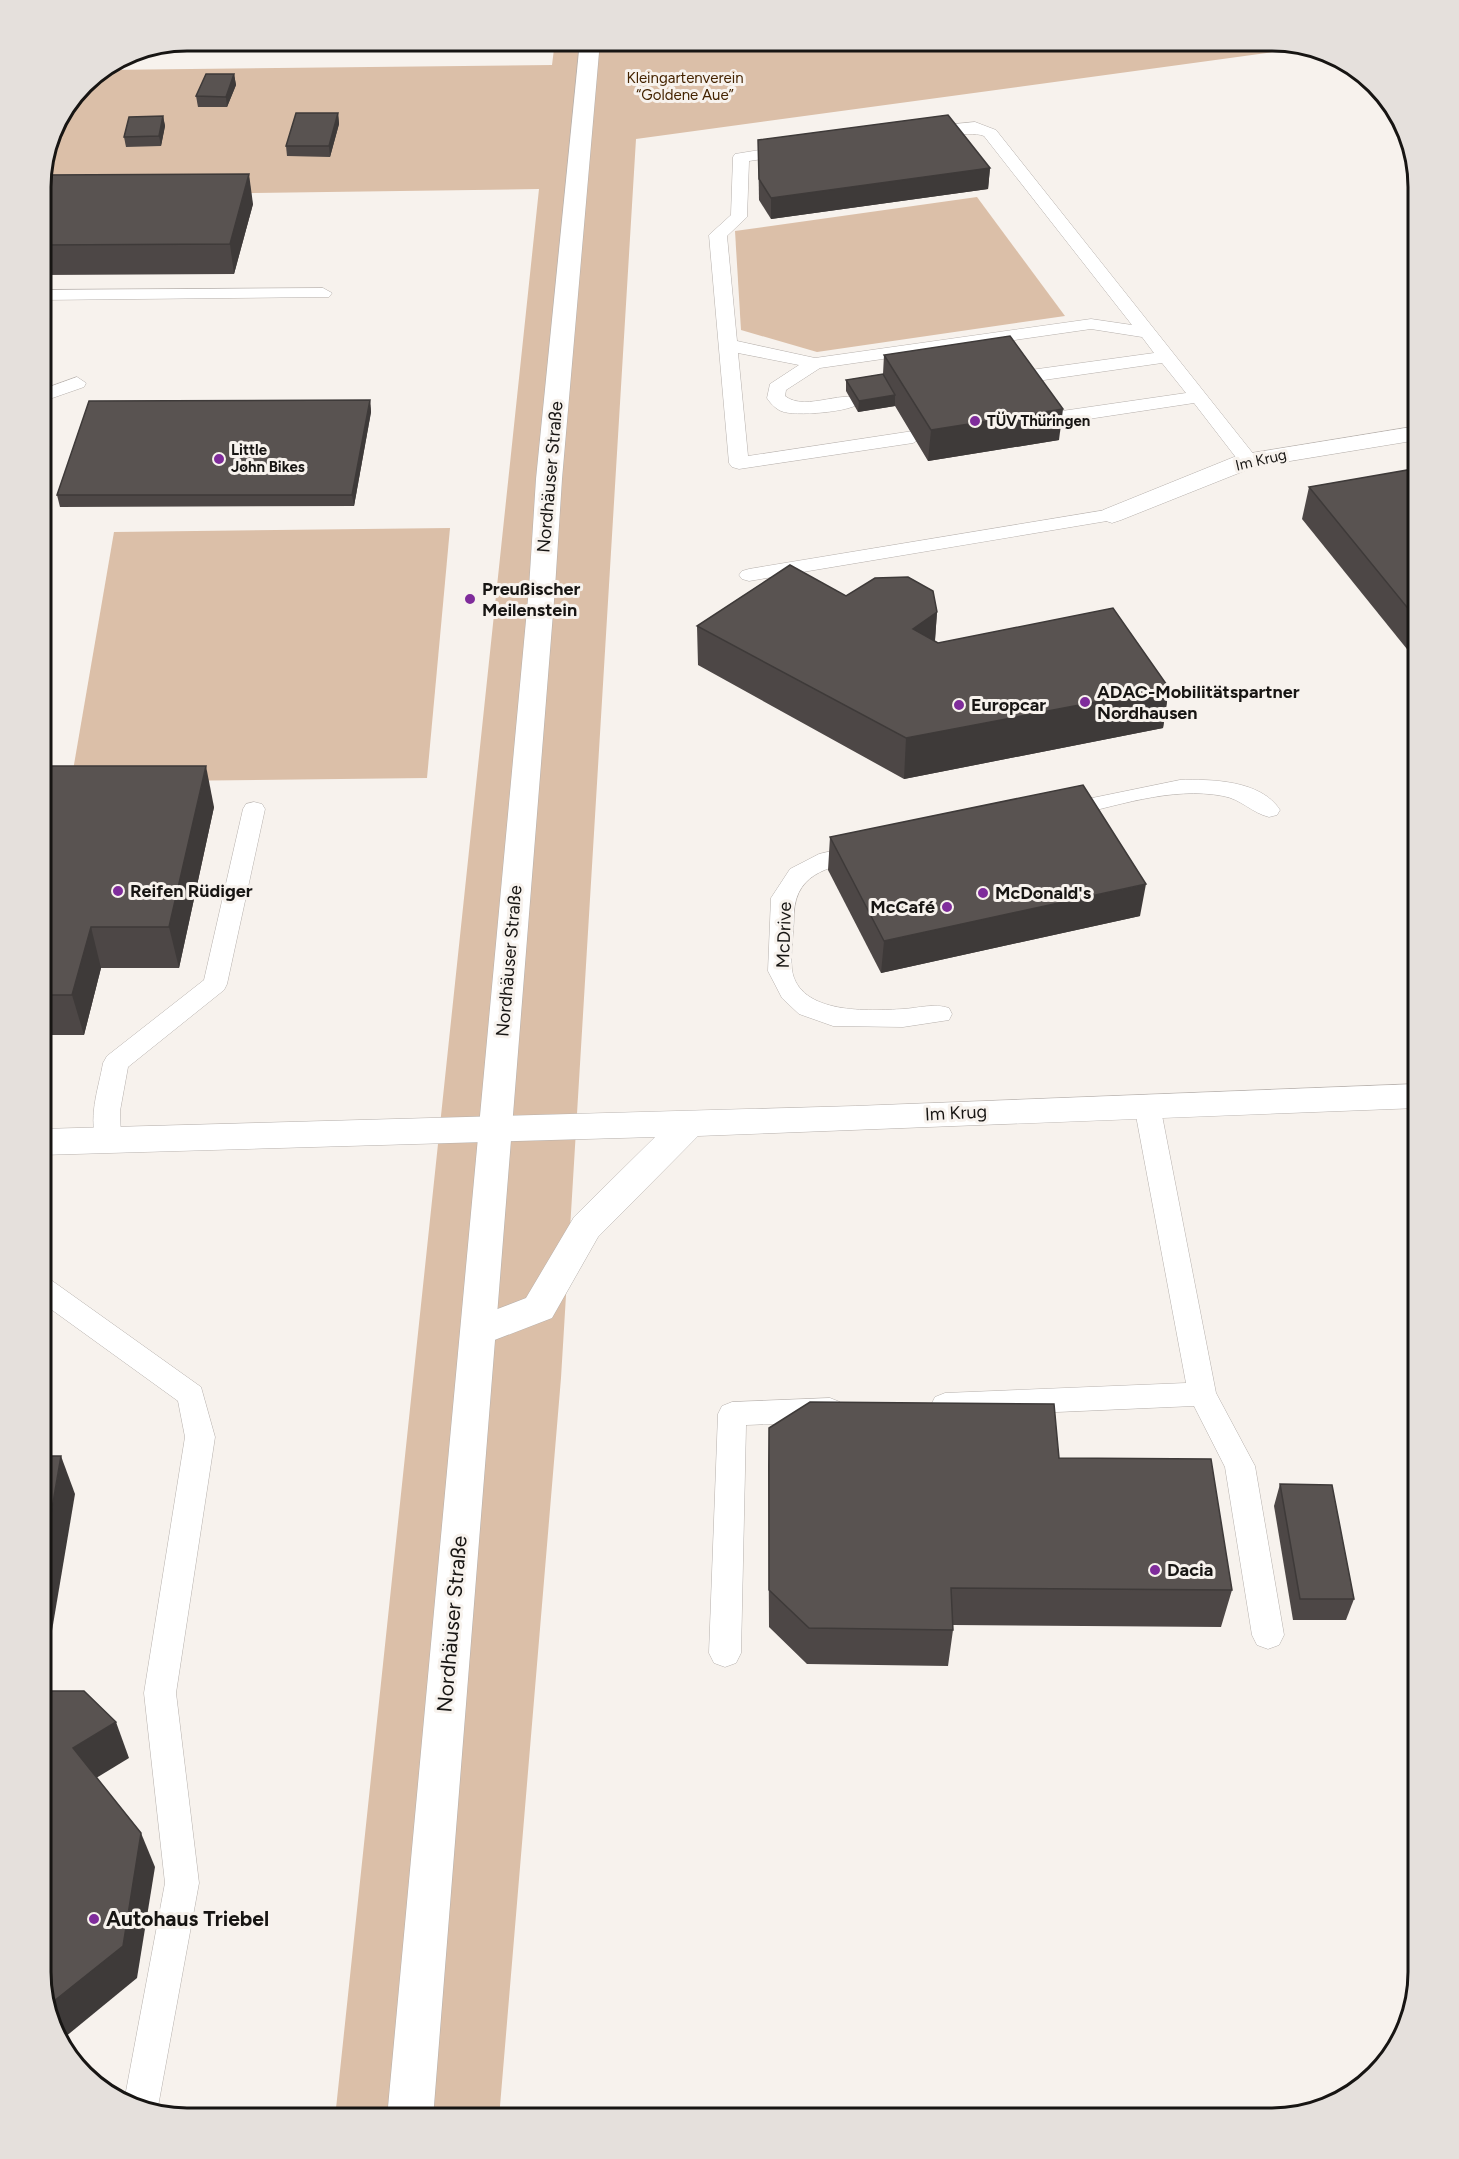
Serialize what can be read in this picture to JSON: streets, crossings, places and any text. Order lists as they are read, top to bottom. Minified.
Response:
{"streets":{"main road":["Im Krug","Nordhäuser Straße"],"lane":["McDrive"]},"crossings":[["Im Krug","Nordhäuser Straße"]],"parks":["Kleingartenverein “Goldene Aue”"],"places":["TÜV Thüringen","Little John Bikes","Preußischer Meilenstein","ADAC-Mobilitätspartner Nordhausen","Europcar","Reifen Rüdiger","McDonald's","McCafé","Dacia","Autohaus Triebel"]}
